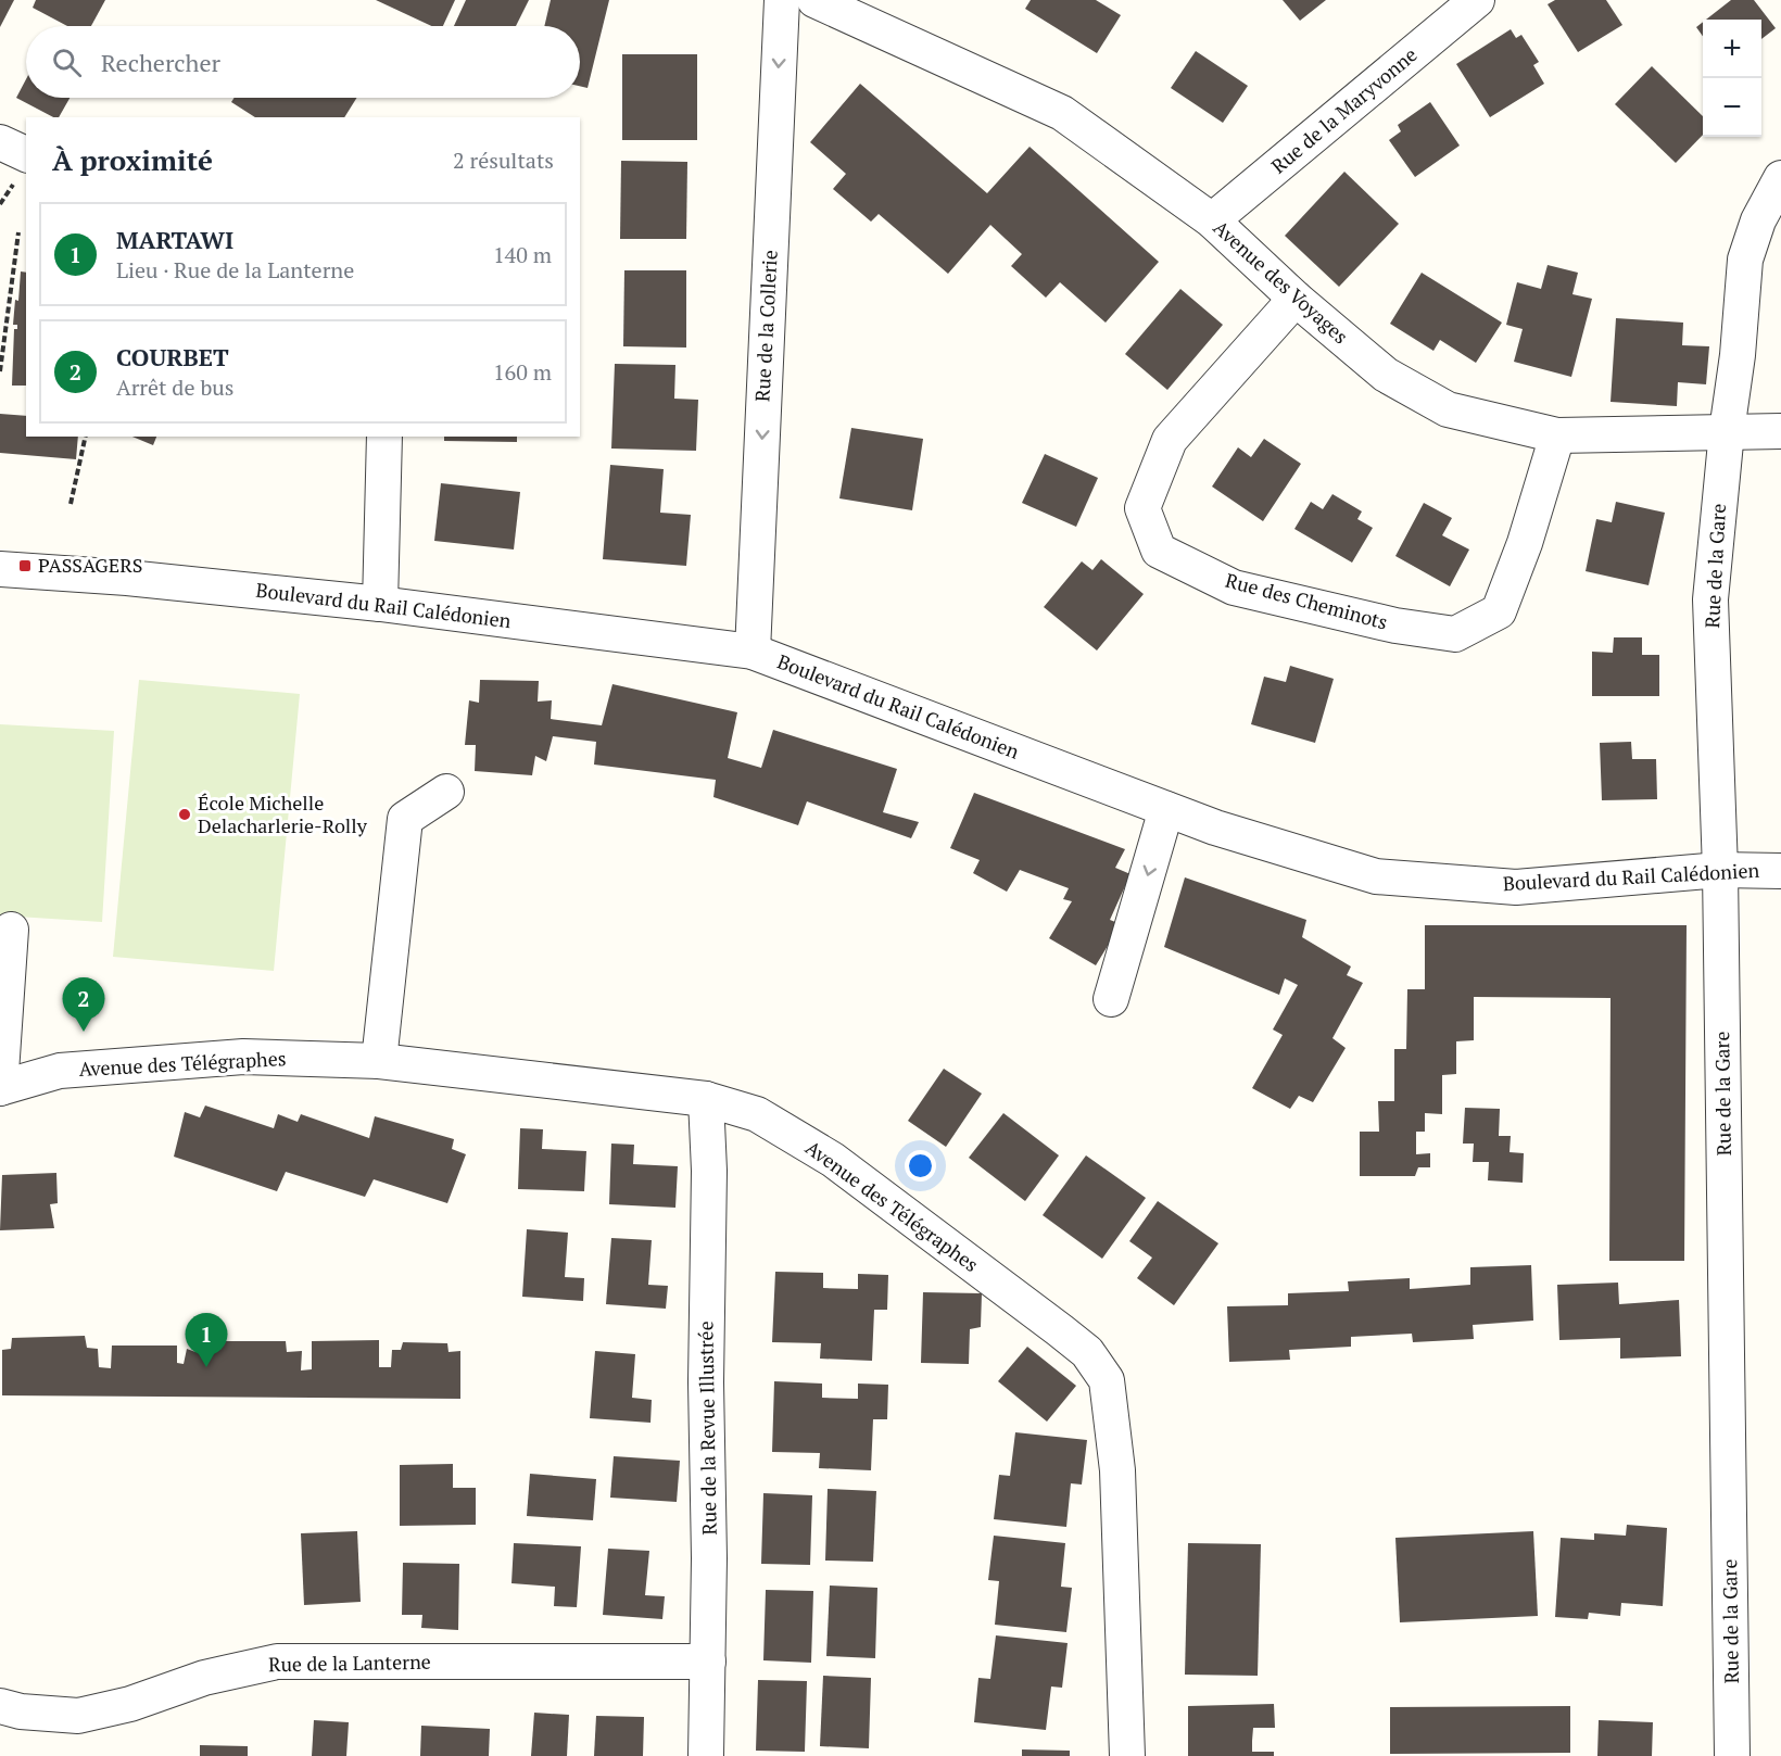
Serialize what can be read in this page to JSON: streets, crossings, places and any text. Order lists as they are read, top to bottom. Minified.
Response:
{"streets":{"street":["Rue de la Maryvonne","Avenue des Voyages","Rue de la Collerie","Rue de la Gare","Rue des Cheminots","Boulevard du Rail Calédonien","Avenue des Télégraphes","Rue de la Revue Illustrée","Rue de la Lanterne"]},"crossings":[["Rue de la Maryvonne","Avenue des Voyages"],["Avenue des Voyages","Rue de la Gare"],["Avenue des Voyages","Rue des Cheminots"],["Rue de la Collerie","Boulevard du Rail Calédonien"],["Rue de la Gare","Boulevard du Rail Calédonien"],["Avenue des Télégraphes","Rue de la Revue Illustrée"],["Rue de la Revue Illustrée","Rue de la Lanterne"]],"one_way":["Rue de la Collerie"],"places":{"transit":["PASSAGERS"],"other":["École Michelle Delacharlerie-Rolly"]},"page":{"map_buttons":["+","−"],"search":"Rechercher","heading":["À proximité","2 résultats"],"list":[{"mark":"1","name":"MARTAWI","note":"Lieu · Rue de la Lanterne","value":"140 m"},{"mark":"2","name":"COURBET","note":"Arrêt de bus","value":"160 m"}],"pins":["2","1"]}}
